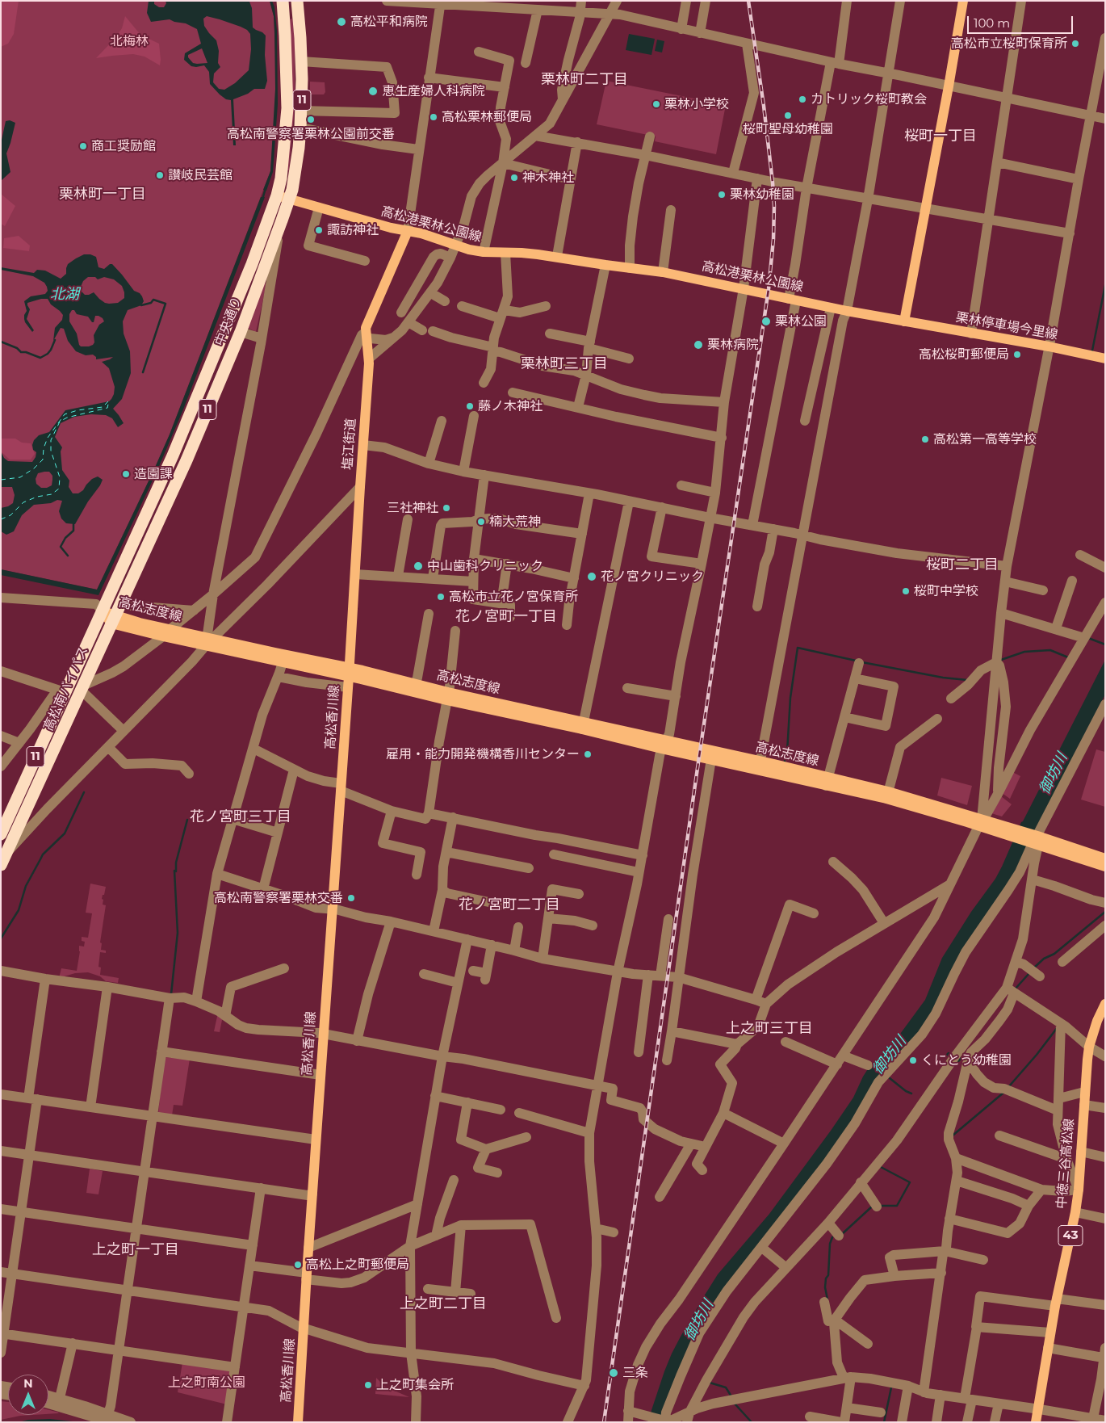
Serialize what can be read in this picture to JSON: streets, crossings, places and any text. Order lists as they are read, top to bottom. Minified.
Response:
{"streets":{"highway":["11","中央通り","高松南バイパス"],"main road":["高松港栗林公園線","栗林停車場今里線","塩江街道","高松志度線","高松香川線","中徳三谷高松線","43"]},"crossings":[["高松港栗林公園線","中央通り"],["高松港栗林公園線","栗林停車場今里線"],["高松港栗林公園線","塩江街道"],["中央通り","高松志度線"],["中央通り","高松南バイパス"],["塩江街道","高松志度線"],["塩江街道","高松香川線"],["高松志度線","高松南バイパス"],["高松志度線","高松香川線"]],"districts":["栗林町二丁目","桜町一丁目","栗林町一丁目","栗林町三丁目","桜町二丁目","花ノ宮町一丁目","花ノ宮町三丁目","花ノ宮町二丁目","上之町三丁目","上之町一丁目","上之町二丁目"],"water":["北湖","御坊川"],"parks":["北梅林","上之町南公園"],"places":["高松平和病院","高松市立桜町保育所","恵生産婦人科病院","カトリック桜町教会","栗林小学校","桜町聖母幼稚園","高松栗林郵便局","高松南警察署栗林公園前交番","商工奨励館","讃岐民芸館","神木神社","栗林幼稚園","諏訪神社","栗林公園","栗林病院","高松桜町郵便局","藤ノ木神社","高松第一高等学校","造園課","三社神社","楠大荒神","中山歯科クリニック","花ノ宮クリニック","桜町中学校","高松市立花ノ宮保育所","雇用・能力開発機構香川センター","高松南警察署栗林交番","くにとう幼稚園","高松上之町郵便局","三条","上之町集会所"],"scale_bar":"100 m","north":"top"}
